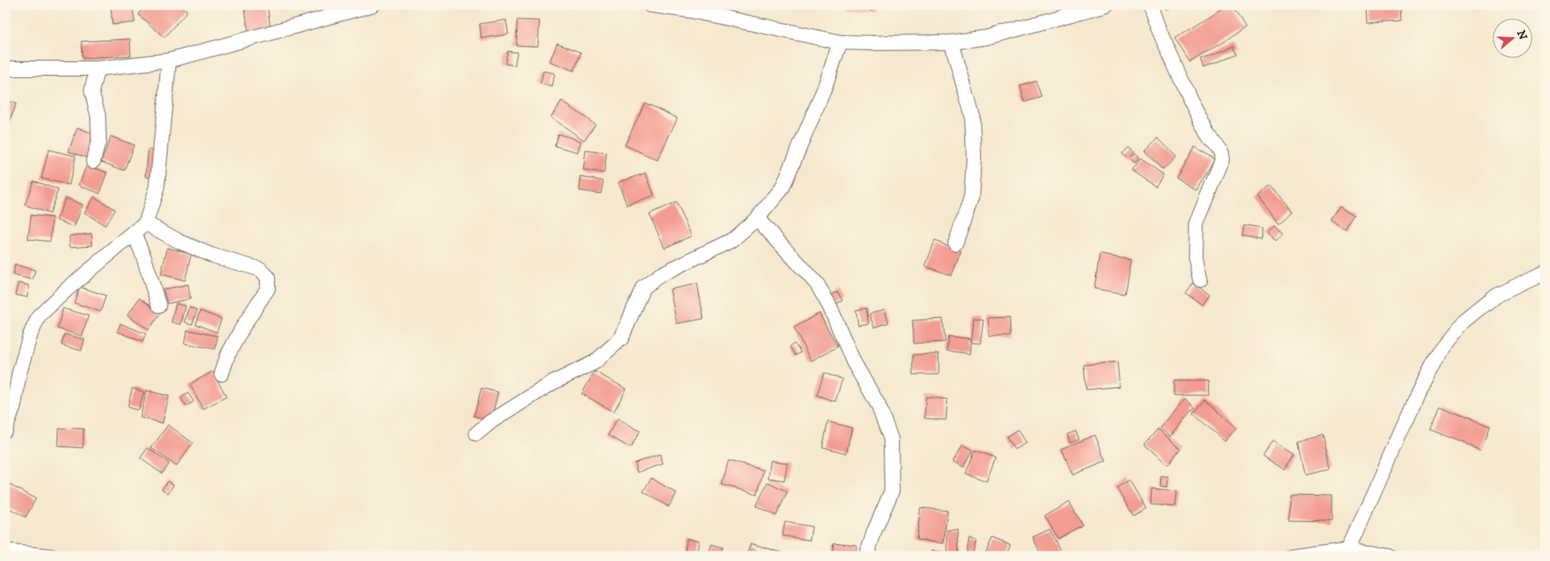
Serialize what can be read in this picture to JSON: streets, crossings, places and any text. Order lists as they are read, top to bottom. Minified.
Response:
{"north":"right"}
